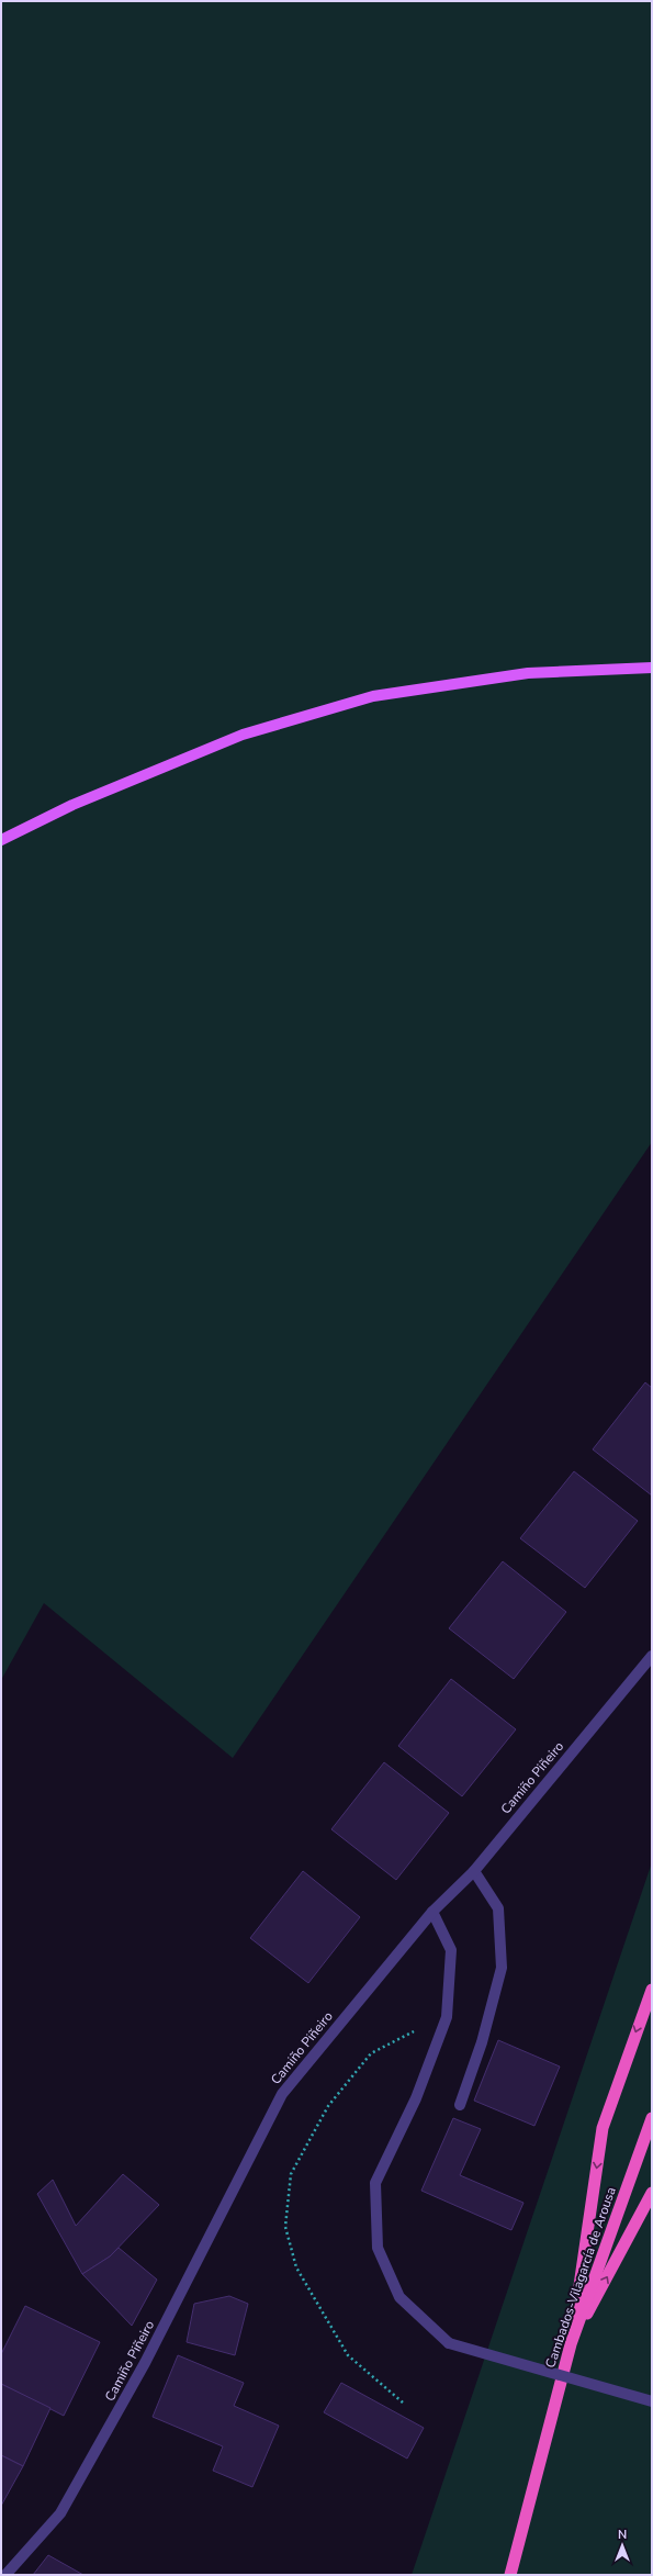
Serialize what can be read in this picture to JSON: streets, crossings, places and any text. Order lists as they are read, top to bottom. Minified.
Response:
{"streets":{"highway":["Cambados-Vilagarcía de Arousa"],"street":["Camiño Piñeiro"]},"north":"top"}
